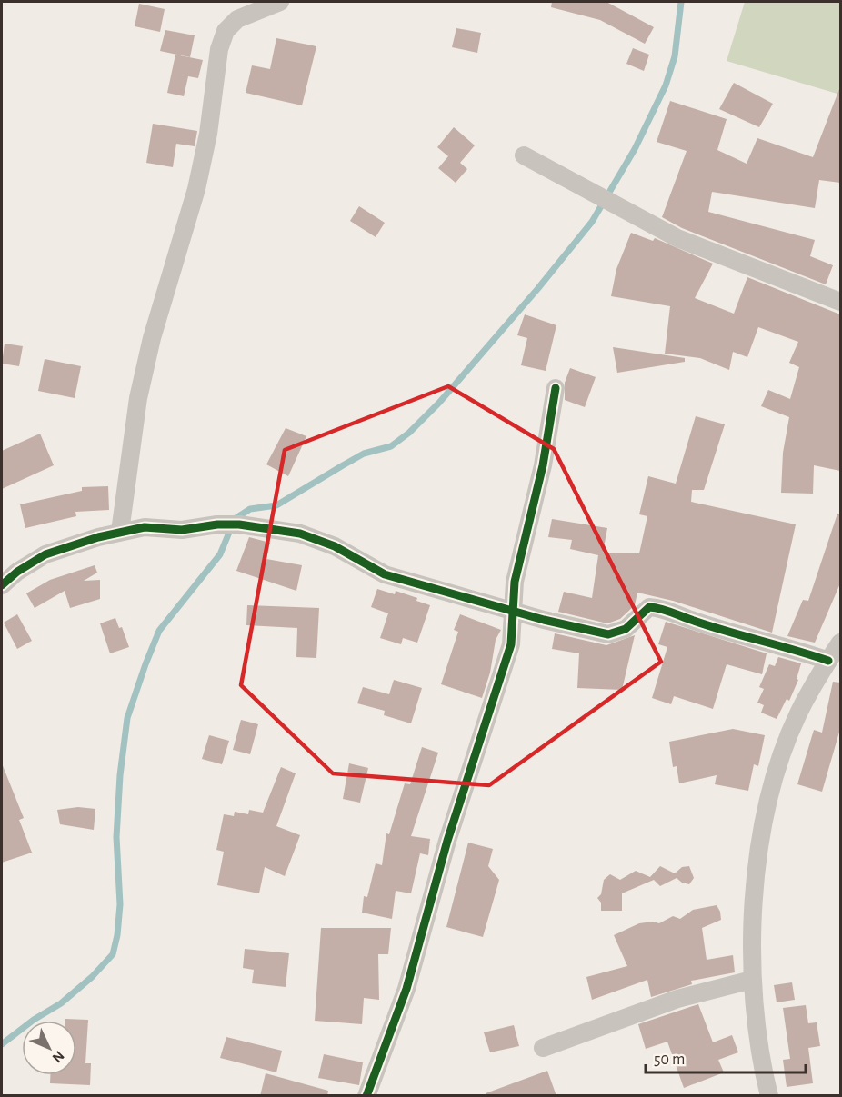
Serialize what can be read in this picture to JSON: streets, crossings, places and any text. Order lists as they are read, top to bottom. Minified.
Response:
{"scale_bar":"50 m","north":"bottom right"}
